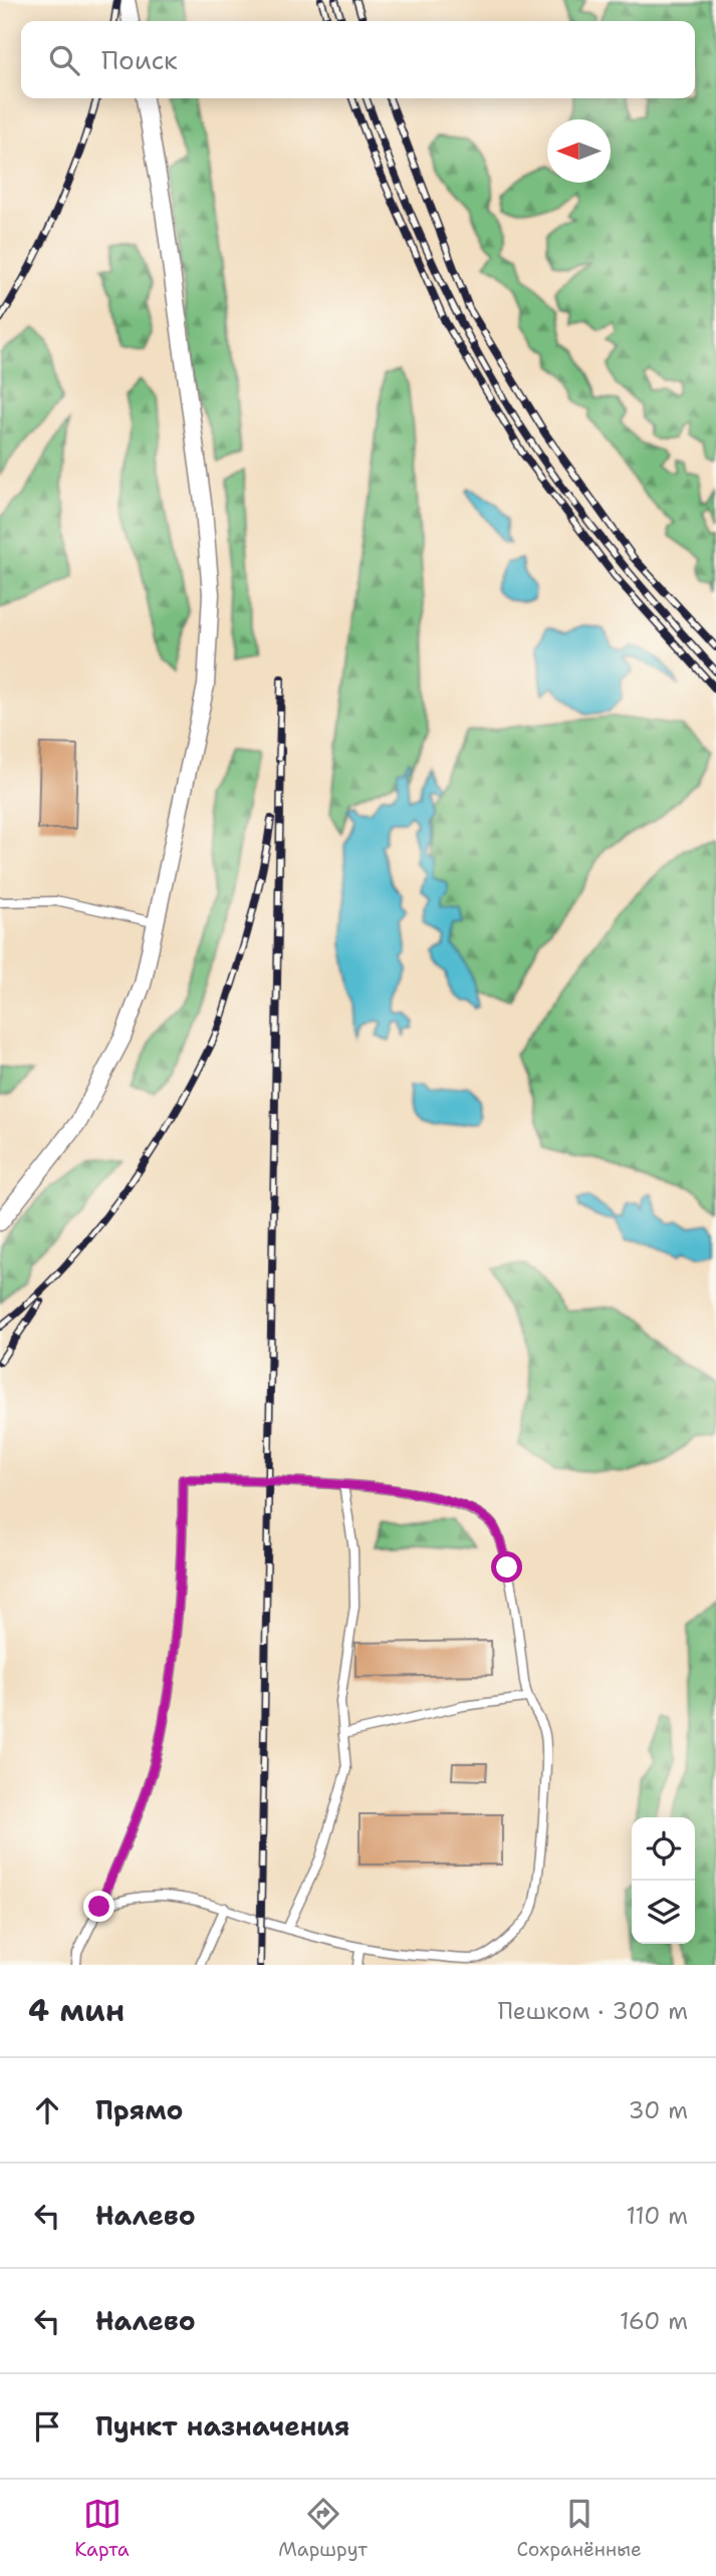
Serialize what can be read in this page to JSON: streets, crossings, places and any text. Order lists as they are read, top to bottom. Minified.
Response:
{"north":"left","page":{"search":"Поиск","heading":["4 мин","Пешком · 300 m"],"list":[["Прямо","30 m"],["Налево","110 m"],["Налево","160 m"],"Пункт назначения"],"nav":["Карта","Маршрут","Сохранённые"]}}
